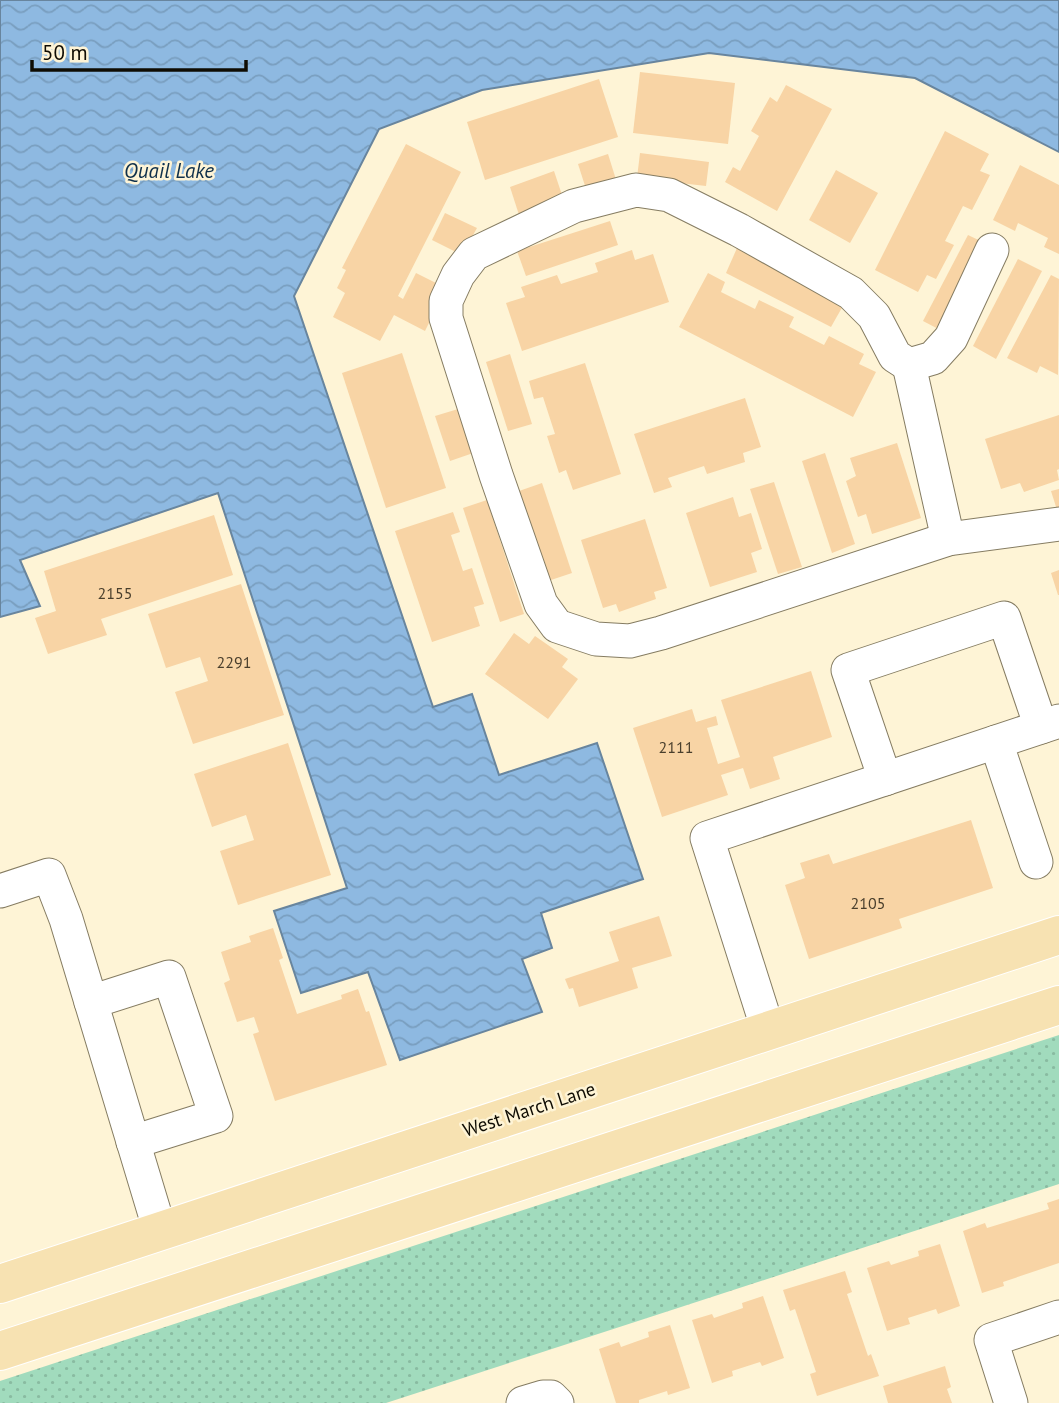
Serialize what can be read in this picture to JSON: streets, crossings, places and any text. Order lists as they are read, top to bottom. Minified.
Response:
{"streets":{"main road":["West March Lane"]},"water":["Quail Lake"],"house_numbers":["2155","2291","2111","2105"],"scale_bar":"50 m"}
